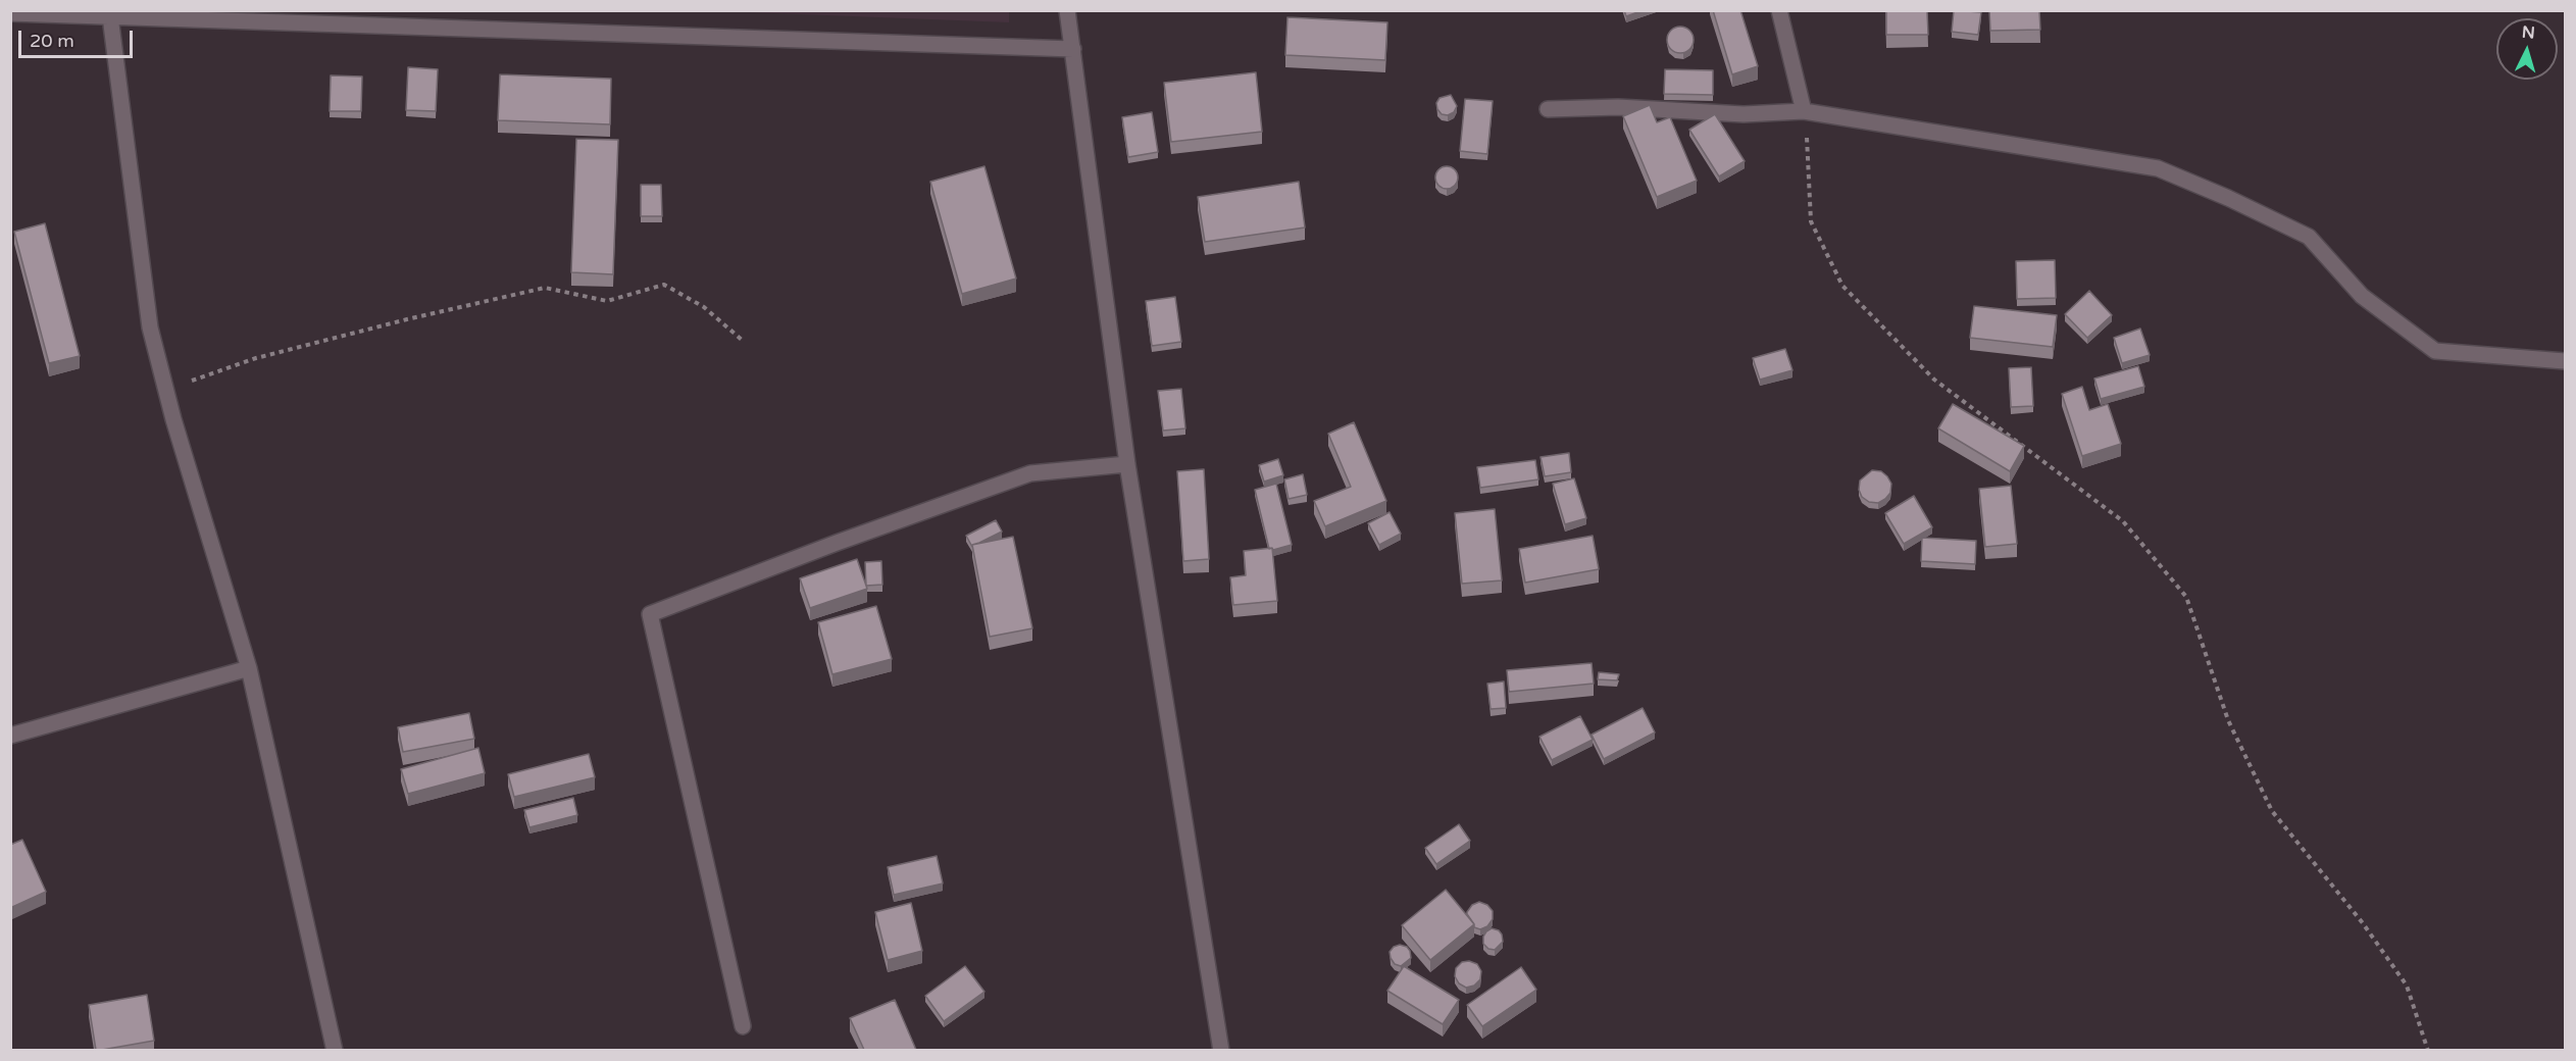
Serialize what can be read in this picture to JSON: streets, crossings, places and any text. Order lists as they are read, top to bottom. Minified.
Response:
{"scale_bar":"20 m","north":"top"}
